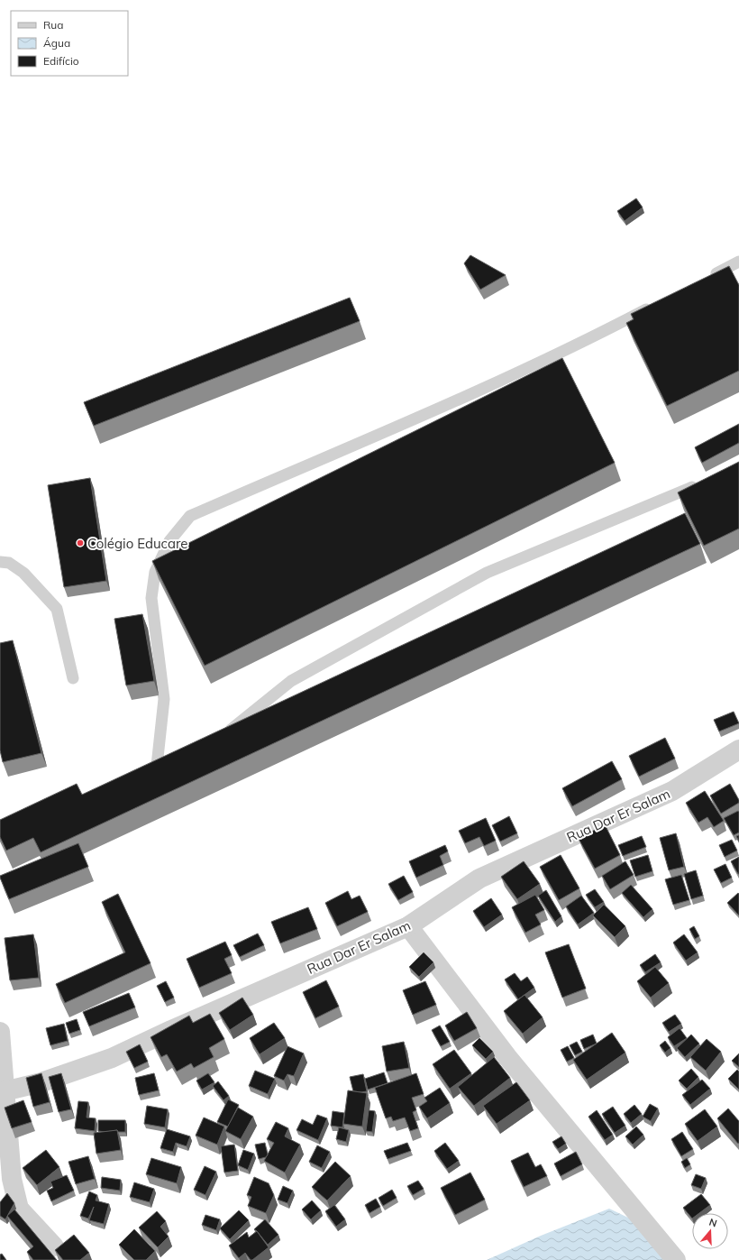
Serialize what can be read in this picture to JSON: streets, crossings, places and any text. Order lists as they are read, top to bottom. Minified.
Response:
{"streets":{"street":["Rua Dar Er Salam"]},"places":["Colégio Educare"],"legend":["Rua","Água","Edifício"],"north":"top"}
